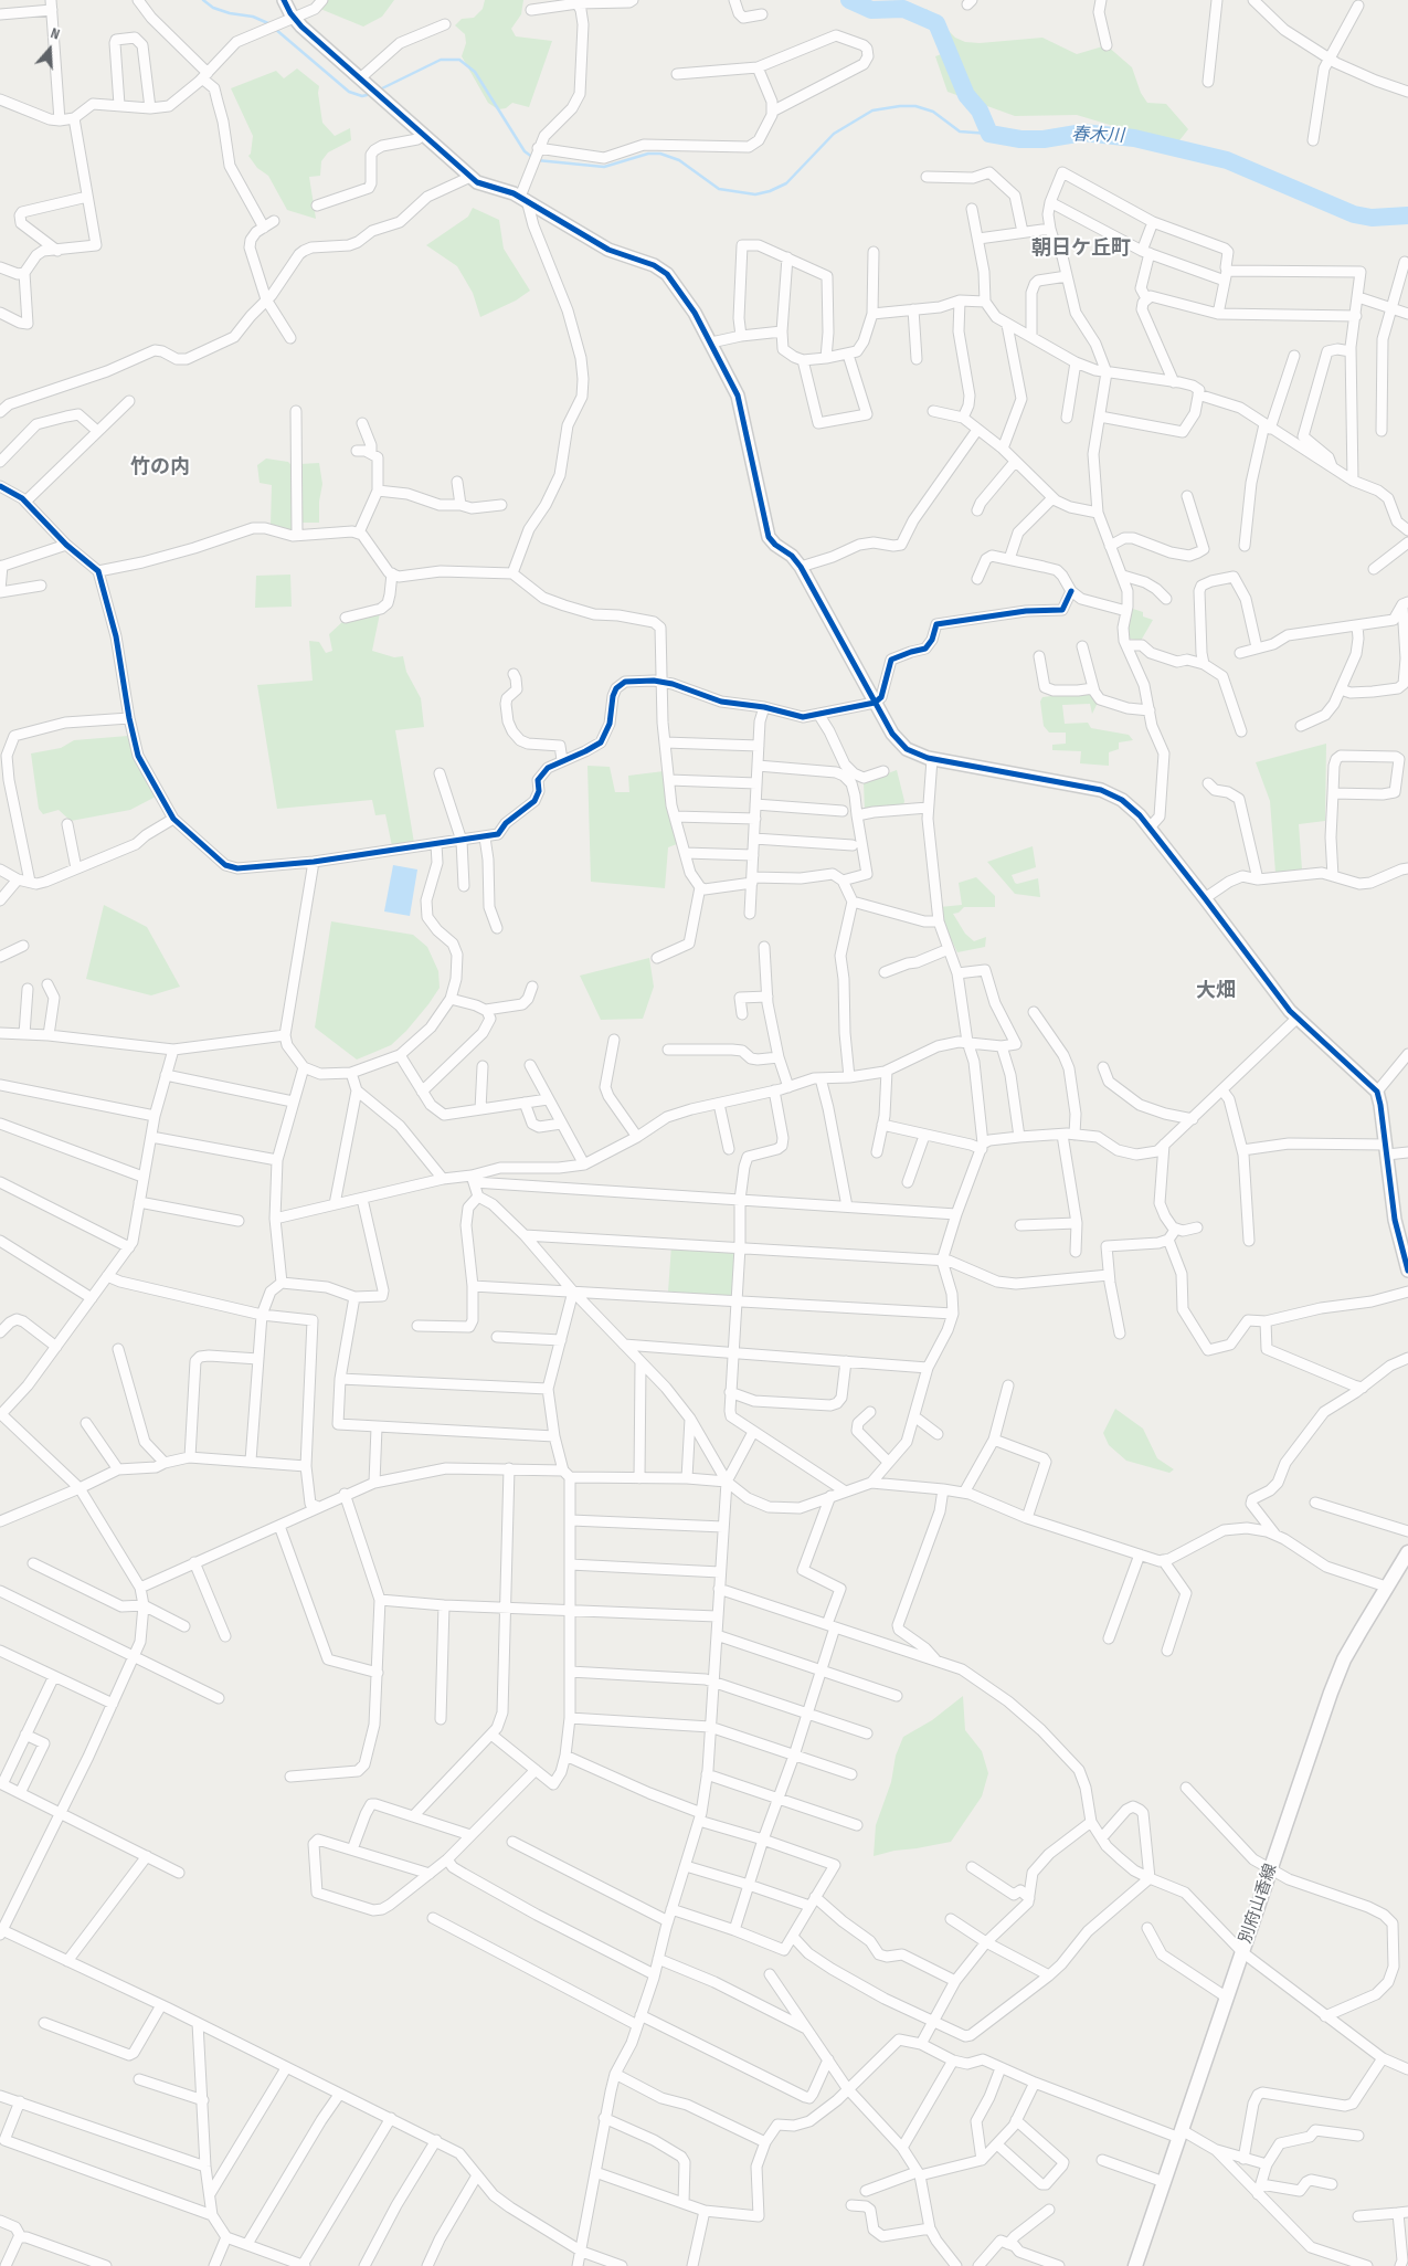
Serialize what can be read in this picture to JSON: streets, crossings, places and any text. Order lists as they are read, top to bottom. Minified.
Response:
{"streets":{"main road":["別府山香線"]},"districts":["朝日ケ丘町","竹の内","大畑"],"water":["春木川"],"north":"top"}
